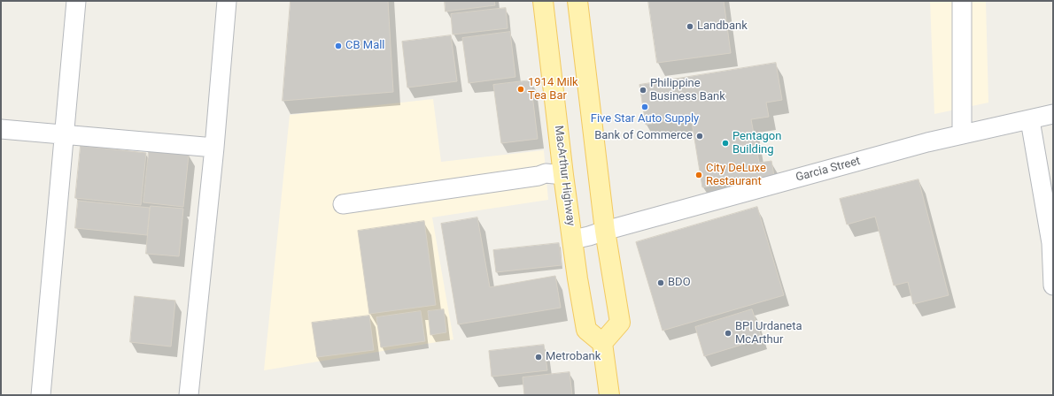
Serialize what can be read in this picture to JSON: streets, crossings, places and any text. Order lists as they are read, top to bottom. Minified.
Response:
{"streets":{"main road":["MacArthur Highway"],"street":["Garcia Street"]},"crossings":[["Garcia Street","MacArthur Highway"]],"places":["Landbank","CB Mall","1914 Milk Tea Bar","Philippine Business Bank","Five Star Auto Supply","Bank of Commerce","Pentagon Building","City DeLuxe Restaurant","BDO","BPI Urdaneta McArthur","Metrobank"]}
